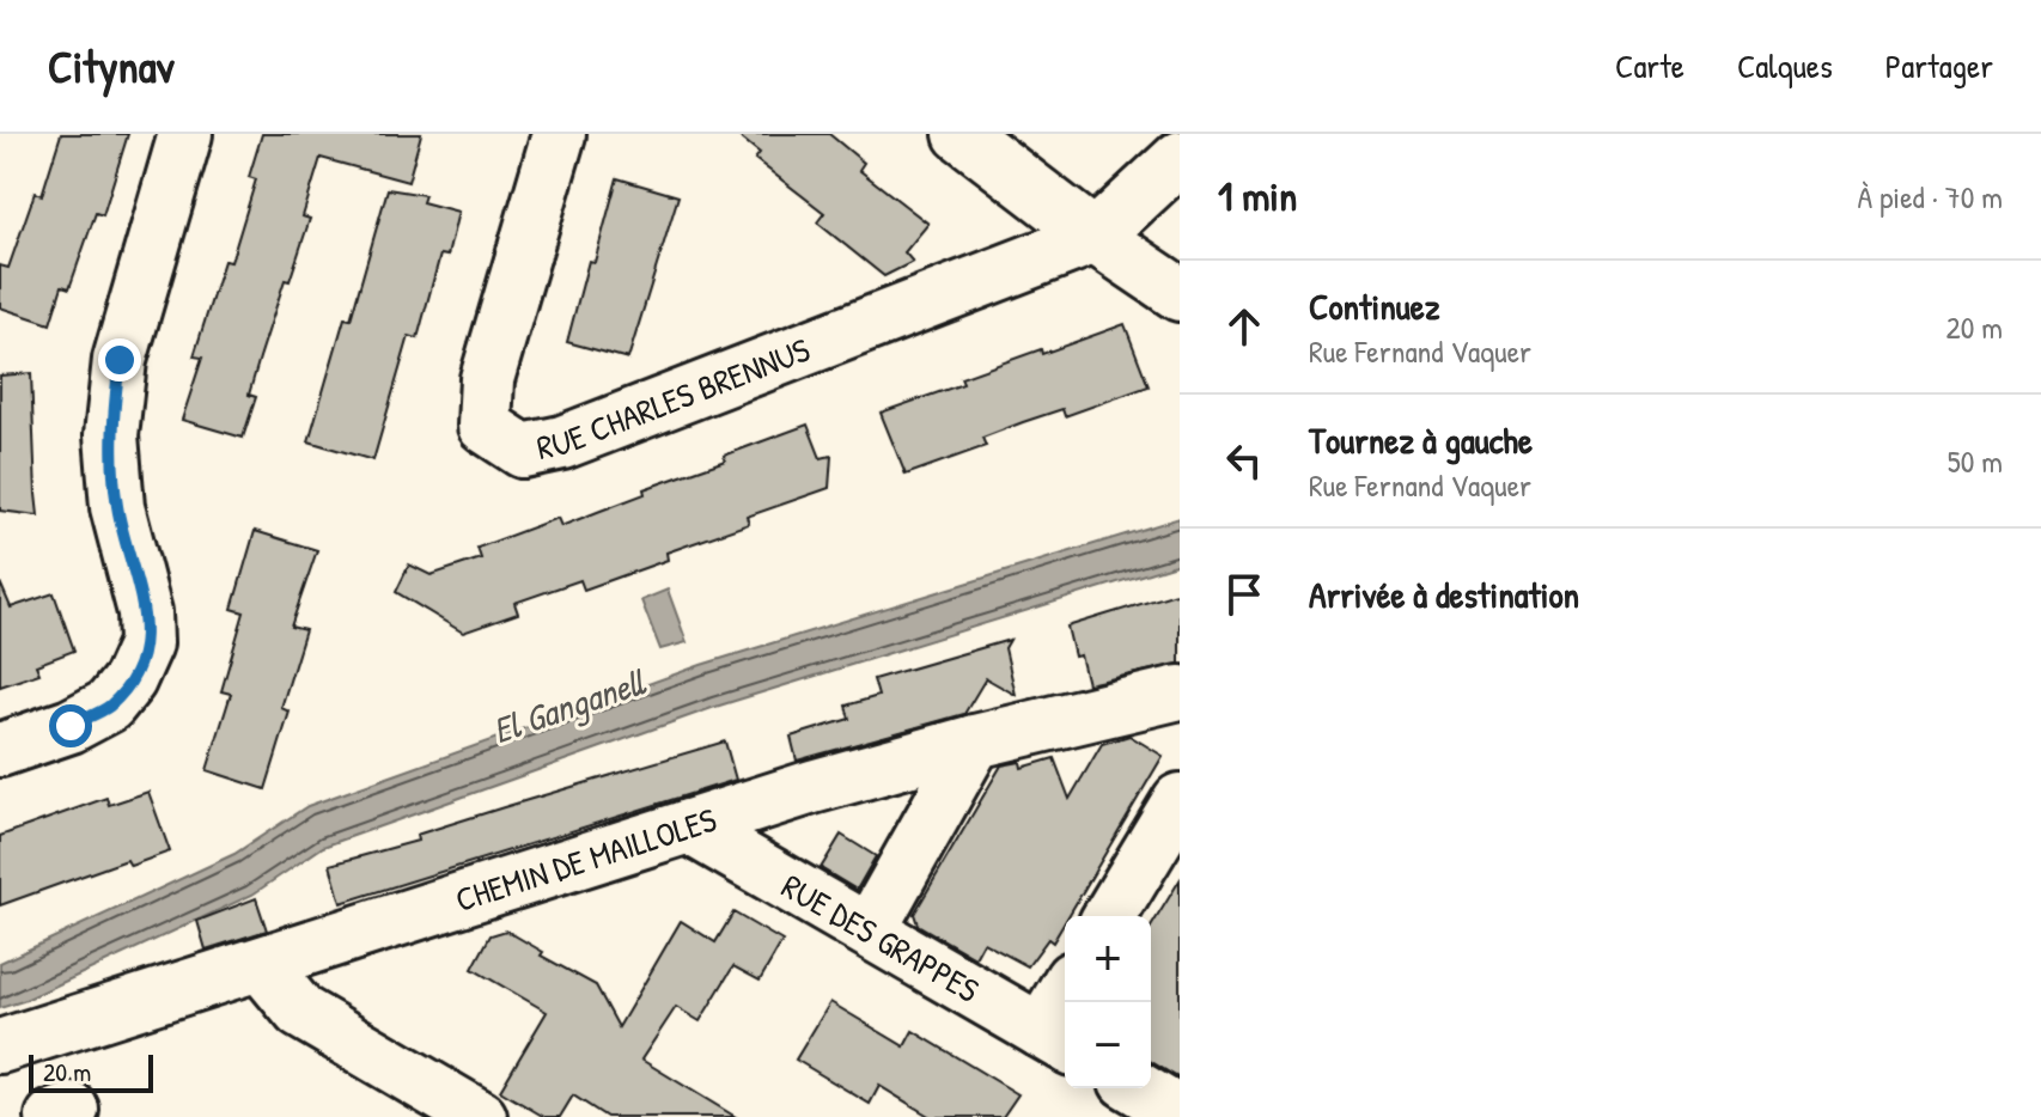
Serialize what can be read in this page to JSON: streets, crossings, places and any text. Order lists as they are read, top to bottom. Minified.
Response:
{"streets":{"street":["RUE CHARLES BRENNUS","CHEMIN DE MAILLOLES","RUE DES GRAPPES"]},"crossings":[["CHEMIN DE MAILLOLES","RUE DES GRAPPES"]],"water":["El Ganganell"],"scale_bar":"20 m","page":{"header":"Citynav","nav":["Carte","Calques","Partager"],"heading":["1 min","À pied · 70 m"],"list":[["Continuez","Rue Fernand Vaquer","20 m"],["Tournez à gauche","Rue Fernand Vaquer","50 m"],"Arrivée à destination"],"map_buttons":["+","−"],"scale":"20 m"}}
